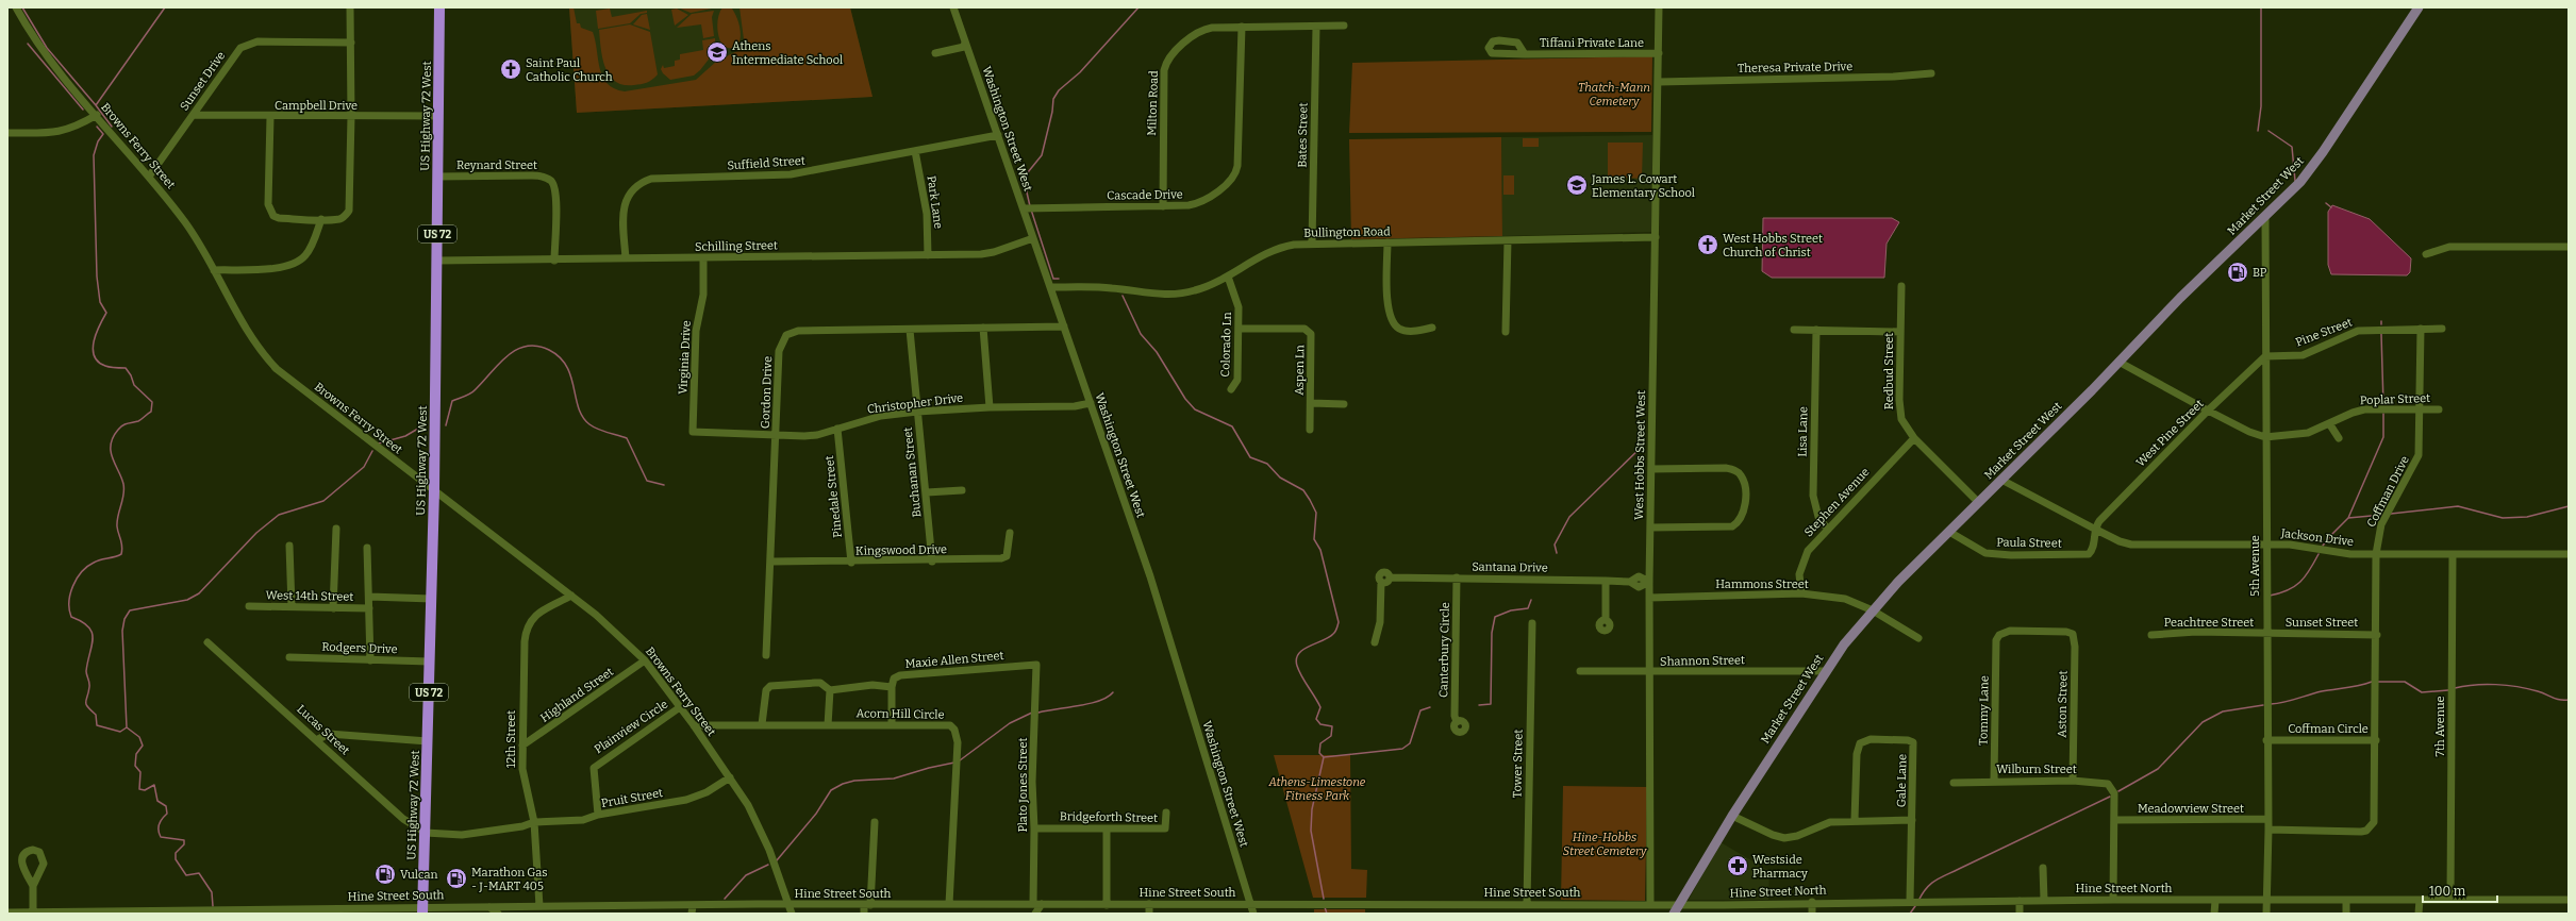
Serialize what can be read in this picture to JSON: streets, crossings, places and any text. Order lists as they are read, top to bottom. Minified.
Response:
{"streets":{"highway":["US Highway 72 West","US 72"],"main road":["Market Street West"],"street":["Tiffani Private Lane","Theresa Private Drive","Sunset Drive","Milton Road","Campbell Drive","Washington Street West","Bates Street","Browns Ferry Street","Suffield Street","Reynard Street","Cascade Drive","Park Lane","Bullington Road","Schilling Street","Pine Street","Colorado Ln","Virginia Drive","Aspen Ln","Redbud Street","Gordon Drive","Poplar Street","Christopher Drive","Lisa Lane","West Pine Street","West Hobbs Street West","Buchanan Street","Coffman Drive","Pinedale Street","Stephen Avenue","Jackson Drive","Paula Street","Kingswood Drive","5th Avenue","Santana Drive","Hammons Street","West 14th Street","Peachtree Street","Sunset Street","Rodgers Drive","Canterbury Circle","Maxie Allen Street","Shannon Street","Highland Street","Aston Street","Tommy Lane","Acorn Hill Circle","Plainview Circle","7th Avenue","Coffman Circle","Lucas Street","12th Street","Tower Street","Wilburn Street","Gale Lane","Plato Jones Street","Pruit Street","Meadowview Street","Bridgeforth Street","Hine Street North","Hine Street South"]},"crossings":[["Tiffani Private Lane","West Hobbs Street West"],["Theresa Private Drive","West Hobbs Street West"],["Sunset Drive","Campbell Drive"],["Sunset Drive","Browns Ferry Street"],["Milton Road","Bates Street"],["Milton Road","Cascade Drive"],["Campbell Drive","US Highway 72 West"],["US Highway 72 West","Browns Ferry Street"],["US Highway 72 West","Reynard Street"],["US Highway 72 West","Schilling Street"],["US Highway 72 West","West 14th Street"],["US Highway 72 West","Rodgers Drive"],["US Highway 72 West","Lucas Street"],["US Highway 72 West","Pruit Street"],["US Highway 72 West","Hine Street South"],["Washington Street West","Suffield Street"],["Washington Street West","Cascade Drive"],["Washington Street West","Bullington Road"],["Washington Street West","Schilling Street"],["Washington Street West","Gordon Drive"],["Washington Street West","Christopher Drive"],["Washington Street West","Hine Street South"],["Bates Street","Bullington Road"],["Browns Ferry Street","Highland Street"],["Browns Ferry Street","Acorn Hill Circle"],["Browns Ferry Street","Plainview Circle"],["Browns Ferry Street","12th Street"],["Browns Ferry Street","Pruit Street"],["Browns Ferry Street","Hine Street South"],["Suffield Street","Park Lane"],["Suffield Street","Schilling Street"],["Reynard Street","Schilling Street"],["Market Street West","Redbud Street"],["Market Street West","Poplar Street"],["Market Street West","Jackson Drive"],["Market Street West","Paula Street"],["Market Street West","5th Avenue"],["Market Street West","Hammons Street"],["Market Street West","Shannon Street"],["Market Street West","Hine Street North"],["Market Street West","Hine Street South"],["Park Lane","Schilling Street"],["Bullington Road","Colorado Ln"],["Bullington Road","West Hobbs Street West"],["Schilling Street","Virginia Drive"],["Pine Street","West Pine Street"],["Pine Street","Coffman Drive"],["Pine Street","5th Avenue"],["Colorado Ln","Aspen Ln"],["Virginia Drive","Christopher Drive"],["Redbud Street","Stephen Avenue"],["Gordon Drive","Christopher Drive"],["Gordon Drive","Buchanan Street"],["Gordon Drive","Kingswood Drive"],["Poplar Street","West Pine Street"],["Poplar Street","Coffman Drive"],["Poplar Street","5th Avenue"],["Christopher Drive","Buchanan Street"],["Christopher Drive","Pinedale Street"],["Lisa Lane","Stephen Avenue"],["West Pine Street","Jackson Drive"],["West Pine Street","Paula Street"],["West Pine Street","5th Avenue"],["West Hobbs Street West","Santana Drive"],["West Hobbs Street West","Hammons Street"],["West Hobbs Street West","Shannon Street"],["West Hobbs Street West","Hine Street South"],["Buchanan Street","Kingswood Drive"],["Coffman Drive","Jackson Drive"],["Coffman Drive","Sunset Street"],["Coffman Drive","Coffman Circle"],["Pinedale Street","Kingswood Drive"],["Stephen Avenue","Hammons Street"],["Jackson Drive","Paula Street"],["Jackson Drive","5th Avenue"],["Jackson Drive","7th Avenue"],["5th Avenue","Peachtree Street"],["5th Avenue","Sunset Street"],["5th Avenue","Coffman Circle"],["5th Avenue","Meadowview Street"],["5th Avenue","Hine Street North"],["Santana Drive","Canterbury Circle"],["Peachtree Street","Sunset Street"],["Maxie Allen Street","Plato Jones Street"],["Highland Street","12th Street"],["Aston Street","Tommy Lane"],["Aston Street","Wilburn Street"],["Tommy Lane","Wilburn Street"],["Acorn Hill Circle","Hine Street South"],["Plainview Circle","Pruit Street"],["7th Avenue","Hine Street North"],["Lucas Street","Pruit Street"],["12th Street","Pruit Street"],["12th Street","Hine Street South"],["Tower Street","Hine Street South"],["Wilburn Street","Meadowview Street"],["Gale Lane","Hine Street North"],["Plato Jones Street","Bridgeforth Street"],["Plato Jones Street","Hine Street South"],["Hine Street North","Hine Street South"]],"parks":["Thatch-Mann Cemetery","Athens-Limestone Fitness Park","Hine-Hobbs Street Cemetery"],"places":{"school or university":["Athens Intermediate School","James L. Cowart Elementary School"],"church":["Saint Paul Catholic Church","West Hobbs Street Church of Christ"],"fuel station":["BP","Vulcan","Marathon Gas - J-MART 405"],"pharmacy":["Westside Pharmacy"]},"scale_bar":"100 m"}
